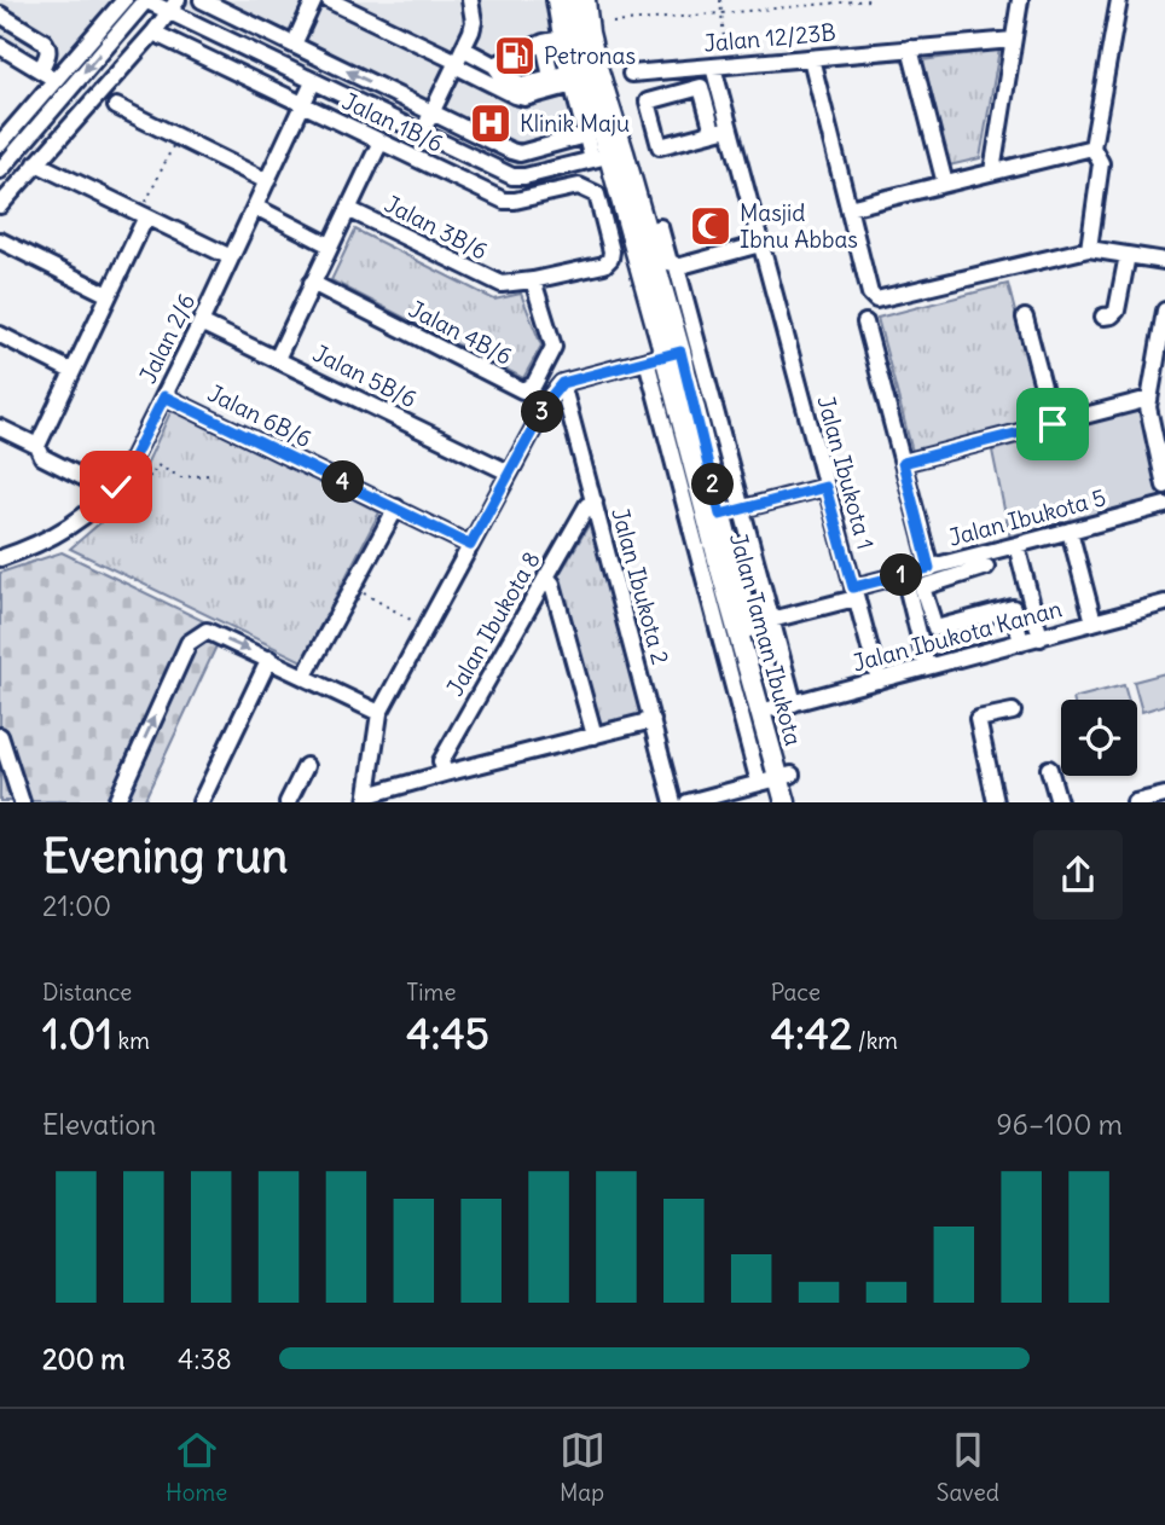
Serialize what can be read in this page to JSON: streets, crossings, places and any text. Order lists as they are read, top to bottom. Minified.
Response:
{"streets":{"main road":["Jalan Taman Ibukota"],"street":["Jalan 12/23B","Jalan 1B/6","Jalan 3B/6","Jalan 4B/6","Jalan 2/6","Jalan 5B/6","Jalan 6B/6","Jalan Ibukota 1","Jalan Ibukota 5","Jalan Ibukota 2","Jalan Ibukota 8","Jalan Ibukota Kanan"]},"crossings":[["Jalan 12/23B","Jalan Ibukota 1"],["Jalan 1B/6","Jalan 3B/6"],["Jalan 1B/6","Jalan 2/6"],["Jalan 3B/6","Jalan 4B/6"],["Jalan 2/6","Jalan 5B/6"],["Jalan 2/6","Jalan 6B/6"],["Jalan Ibukota 1","Jalan Ibukota 5"],["Jalan Ibukota 1","Jalan Ibukota Kanan"],["Jalan Ibukota 2","Jalan Ibukota 8"],["Jalan Ibukota Kanan","Jalan Taman Ibukota"]],"places":{"fuel station":["Petronas"],"hospital":["Klinik Maju"],"mosque":["Masjid Ibnu Abbas"]},"page":{"pins":["3","4","2","1"],"heading":["Evening run","21:00"],"stats":[["Distance","1.01 km"],["Time","4:45"],["Pace","4:42 /km"]],"chart":["Elevation","96–100 m"],"list":[{"name":"200 m","note":"4:38"}],"tabs":["Home","Map","Saved"]}}
